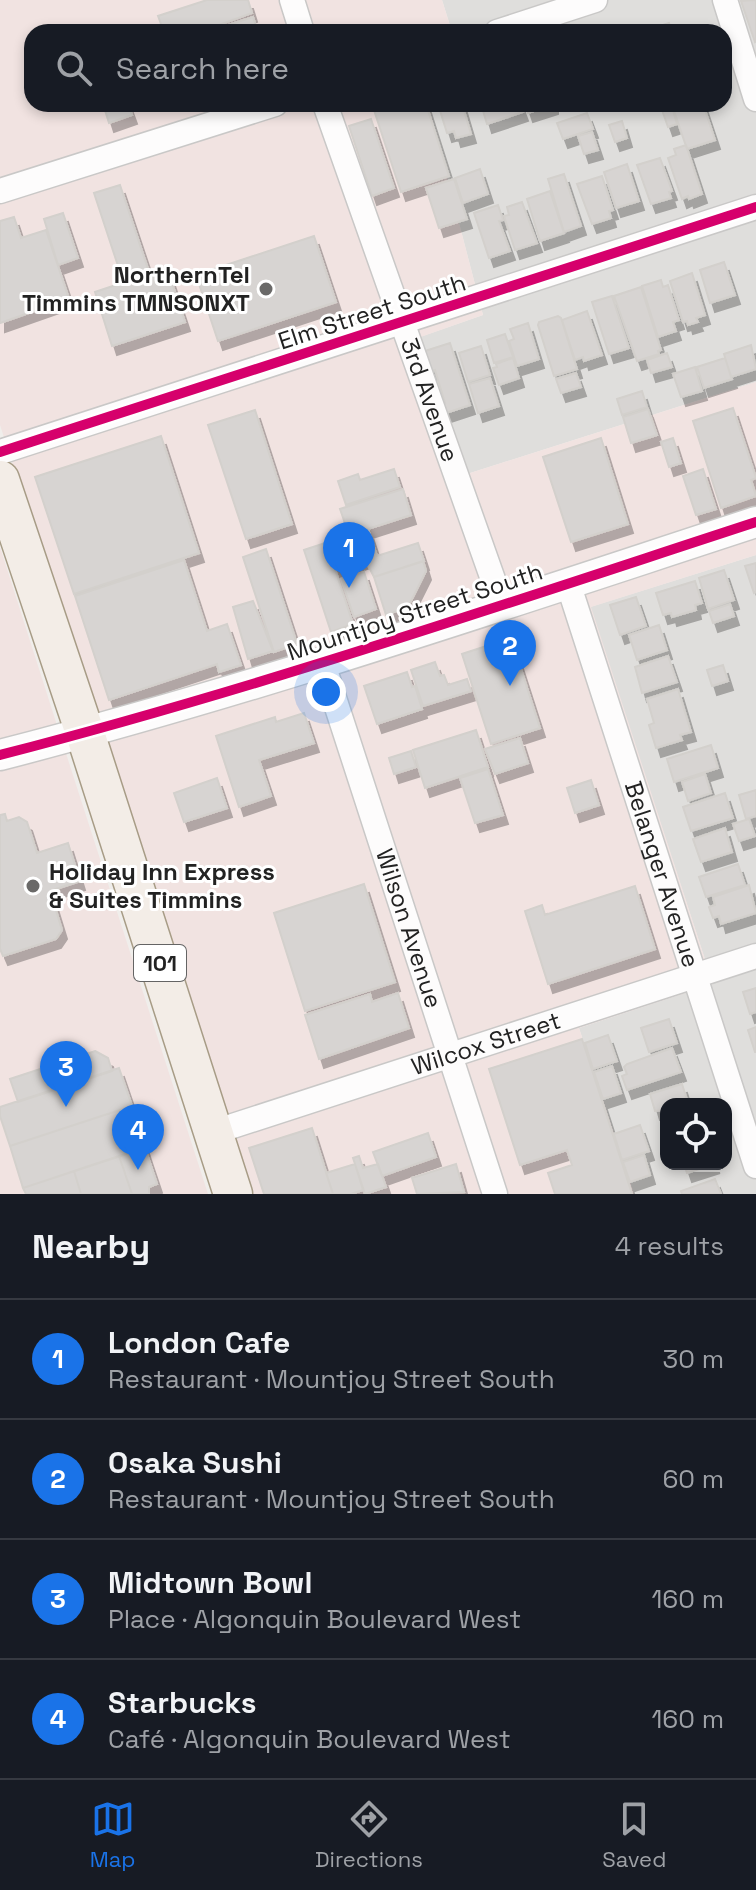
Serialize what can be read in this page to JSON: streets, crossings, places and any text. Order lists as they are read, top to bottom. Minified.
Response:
{"streets":{"main road":["101"],"street":["Elm Street South","3rd Avenue","Mountjoy Street South","Belanger Avenue","Wilson Avenue","Wilcox Street"]},"crossings":[["Elm Street South","3rd Avenue"],["3rd Avenue","Mountjoy Street South"],["Mountjoy Street South","Belanger Avenue"],["Mountjoy Street South","Wilson Avenue"],["Mountjoy Street South","101"],["Belanger Avenue","Wilcox Street"],["Wilson Avenue","Wilcox Street"],["101","Wilcox Street"]],"places":["NorthernTel Timmins TMNSONXT","Holiday Inn Express & Suites Timmins"],"page":{"search":"Search here","pins":["1","2","3","4"],"heading":["Nearby","4 results"],"list":[{"mark":"1","name":"London Cafe","note":"Restaurant · Mountjoy Street South","value":"30 m"},{"mark":"2","name":"Osaka Sushi","note":"Restaurant · Mountjoy Street South","value":"60 m"},{"mark":"3","name":"Midtown Bowl","note":"Place · Algonquin Boulevard West","value":"160 m"},{"mark":"4","name":"Starbucks","note":"Café · Algonquin Boulevard West","value":"160 m"}],"nav":["Map","Directions","Saved"]}}
